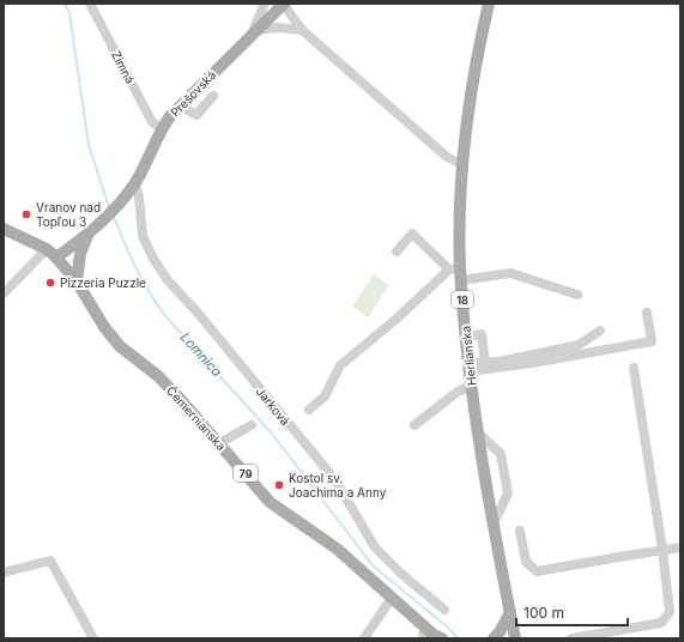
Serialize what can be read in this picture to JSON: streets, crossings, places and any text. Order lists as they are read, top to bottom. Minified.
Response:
{"streets":{"main road":["Prešovská","18","Herlianska","Čemernianska","79"],"street":["Zimná","Jarková"]},"crossings":[["Zimná","Prešovská"],["Prešovská","Jarková"],["Prešovská","Čemernianska"],["18","Herlianska"]],"water":["Lomnica"],"places":["Vranov nad Topľou 3","Pizzeria Puzzle","Kostol sv. Joachima a Anny"],"scale_bar":"100 m"}
